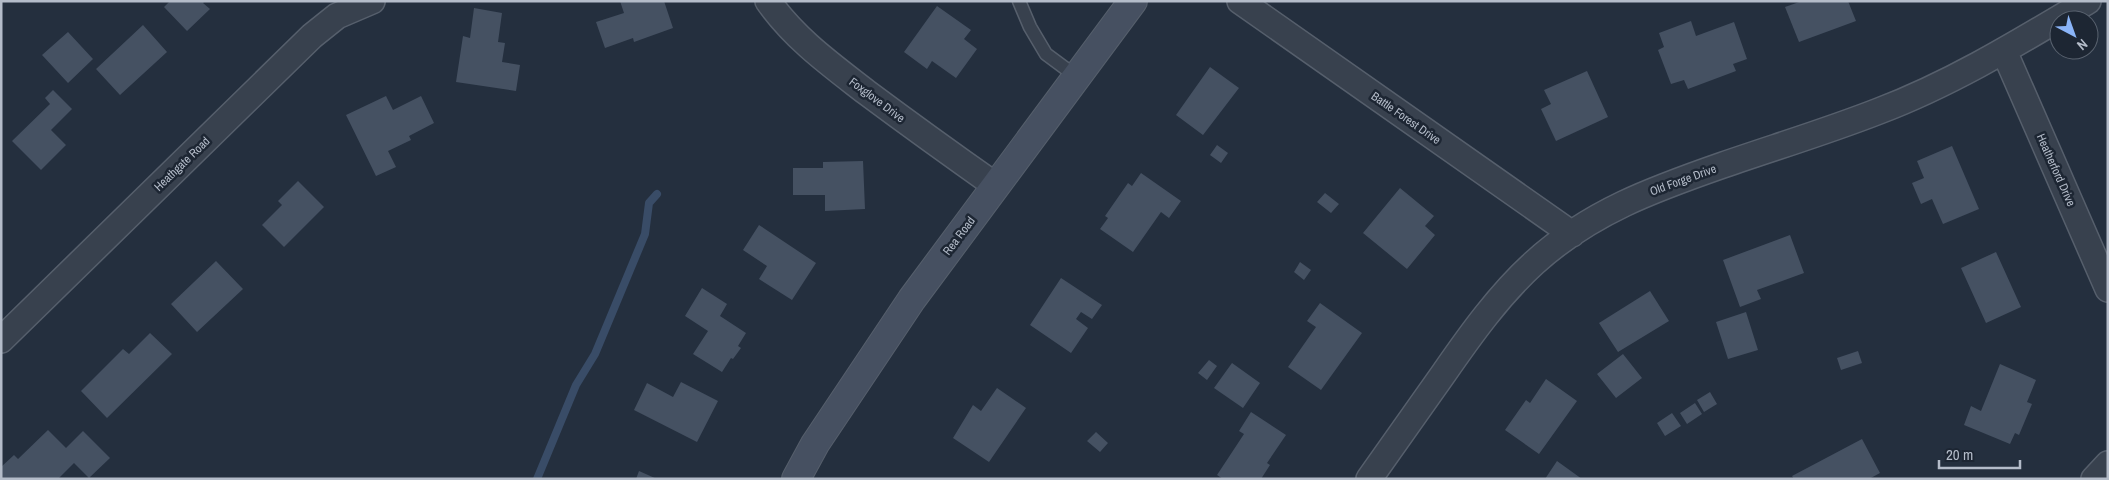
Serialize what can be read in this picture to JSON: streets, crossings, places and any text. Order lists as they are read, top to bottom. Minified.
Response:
{"streets":{"main road":["Rea Road"],"street":["Foxglove Drive","Battle Forest Drive","Heathgate Road","Heatherford Drive","Old Forge Drive"]},"crossings":[["Foxglove Drive","Rea Road"],["Battle Forest Drive","Old Forge Drive"],["Heatherford Drive","Old Forge Drive"]],"scale_bar":"20 m","north":"bottom right"}
